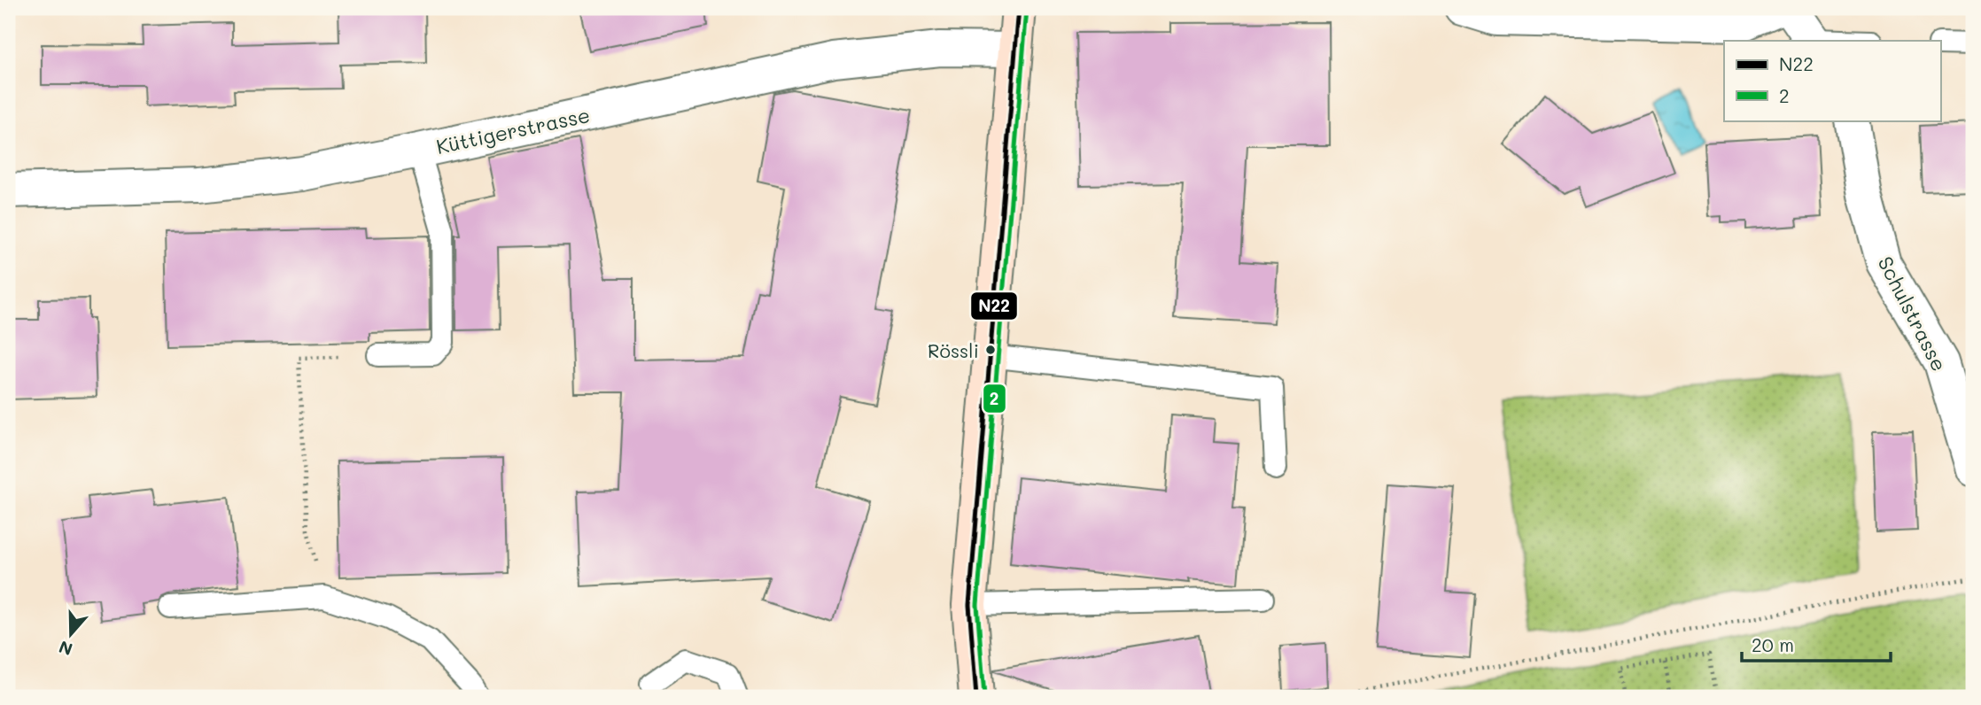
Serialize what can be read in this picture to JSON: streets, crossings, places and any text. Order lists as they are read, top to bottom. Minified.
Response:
{"streets":{"street":["Küttigerstrasse","Schulstrasse"]},"places":["Rössli"],"lines":["transit line N22","transit line 2"],"legend":["N22","2"],"scale_bar":"20 m","north":"bottom"}
